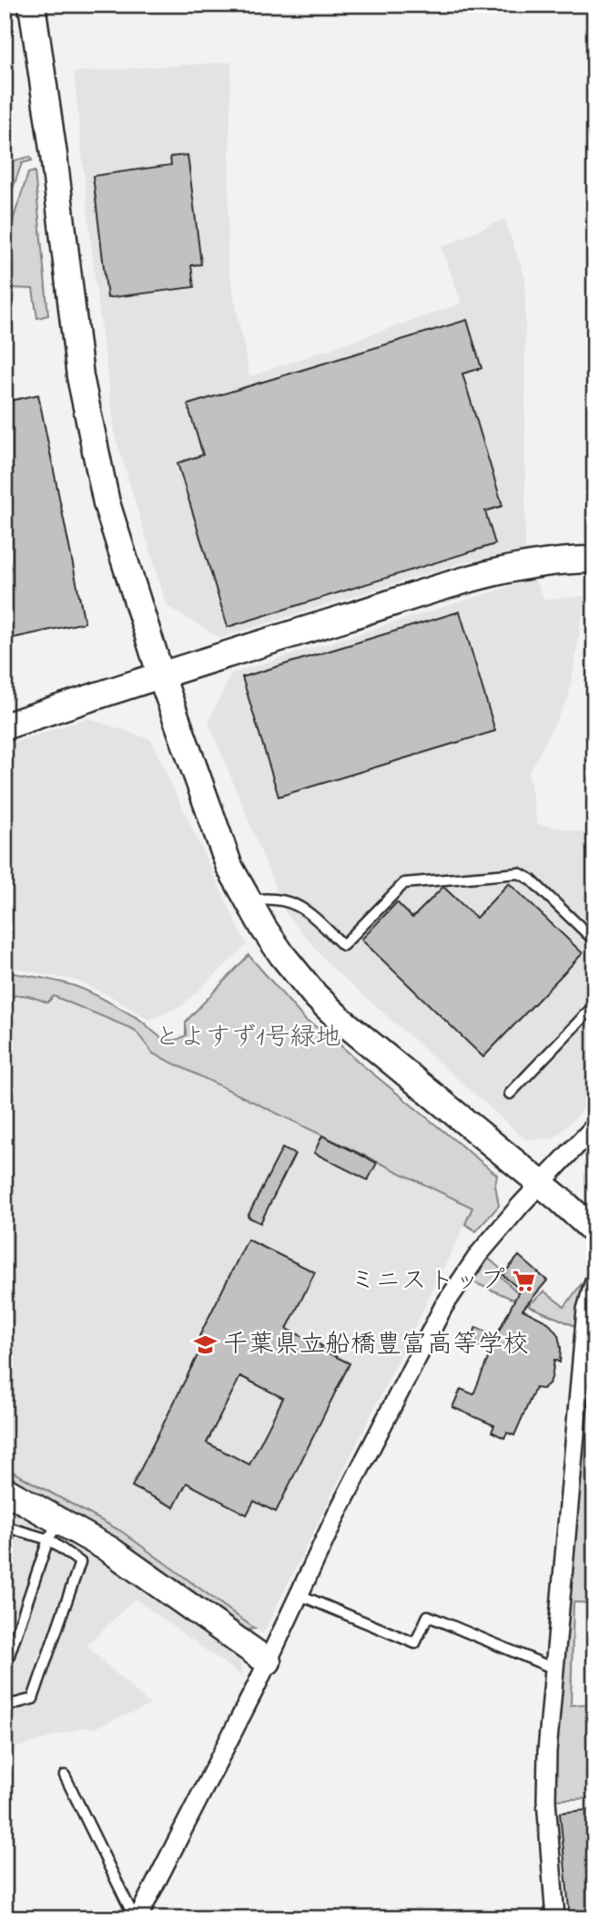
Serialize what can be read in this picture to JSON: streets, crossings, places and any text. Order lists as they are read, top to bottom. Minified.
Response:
{"parks":["とよすず1号緑地"],"places":{"supermarket":["ミニストップ"],"school or university":["千葉県立船橋豊富高等学校"]}}
